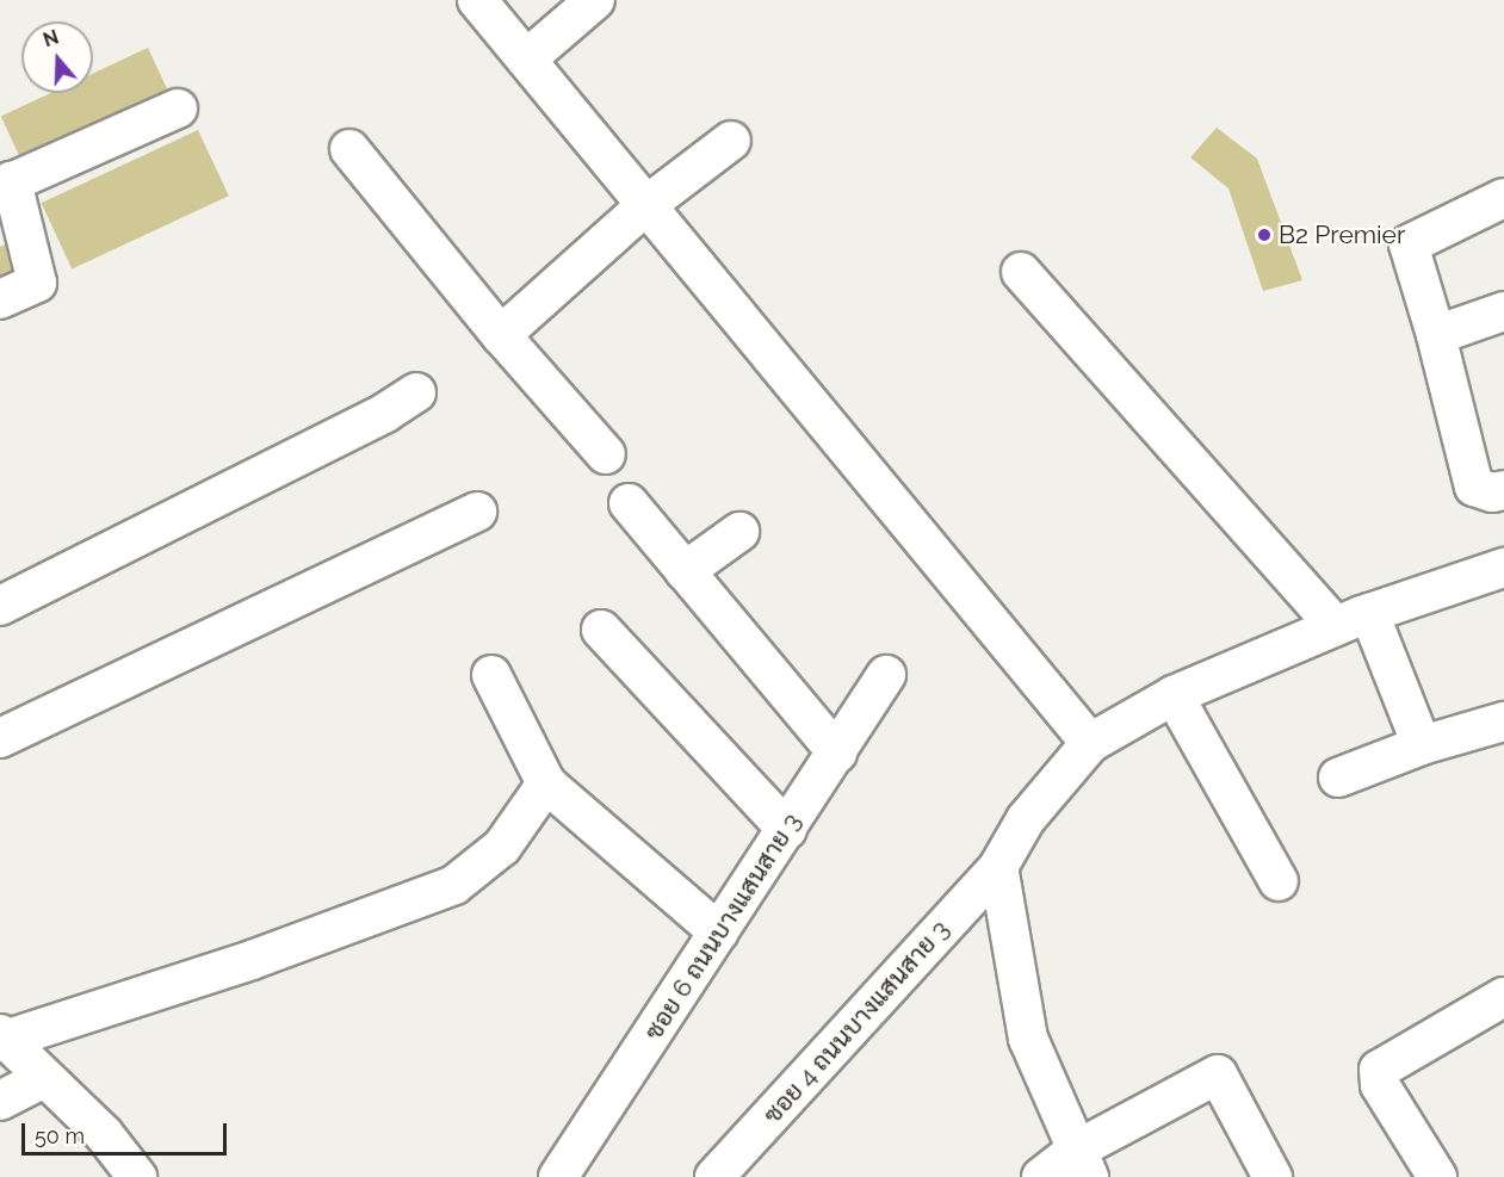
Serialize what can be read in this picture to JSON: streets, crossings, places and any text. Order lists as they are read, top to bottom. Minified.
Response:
{"streets":{"street":["ซอย 6 ถนนบางแสนสาย 3","ซอย 4 ถนนบางแสนสาย 3"]},"places":["B2 Premier"],"scale_bar":"50 m","north":"top"}
